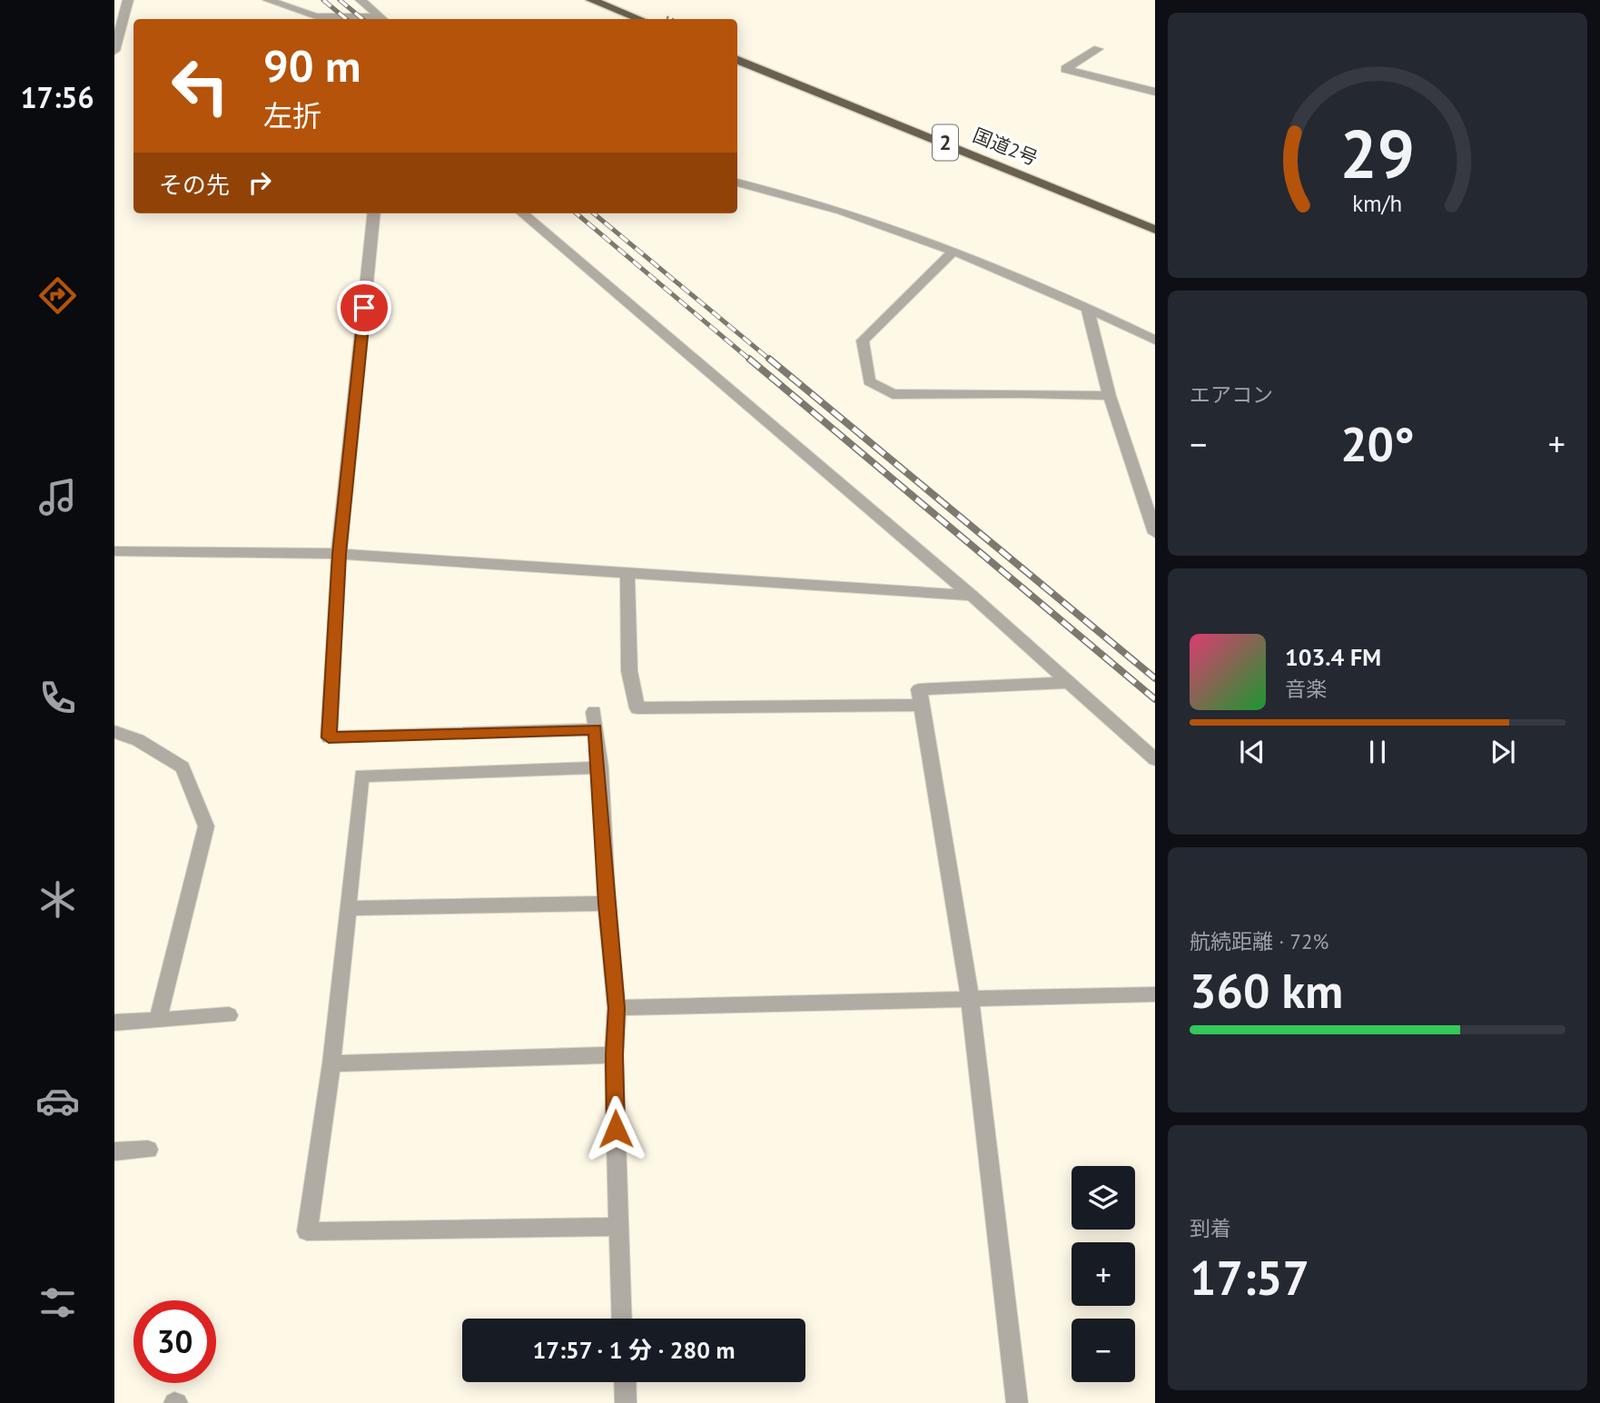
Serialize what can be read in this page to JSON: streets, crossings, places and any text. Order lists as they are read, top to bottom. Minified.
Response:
{"streets":{"highway":["2","国道2号"]},"page":{"tabs":"17:56","turn":["90 m","左折"],"then":"その先","tile":["エアコン",["航続距離 · 72%","360 km"],["到着","17:57"]],"heat":["−","20°","+"],"song":["103.4 FM","音楽"],"map_buttons":["+","−"],"limit":"30","trip":"17:57 · 1 分 · 280 m","gauge":["29","km/h"]}}
